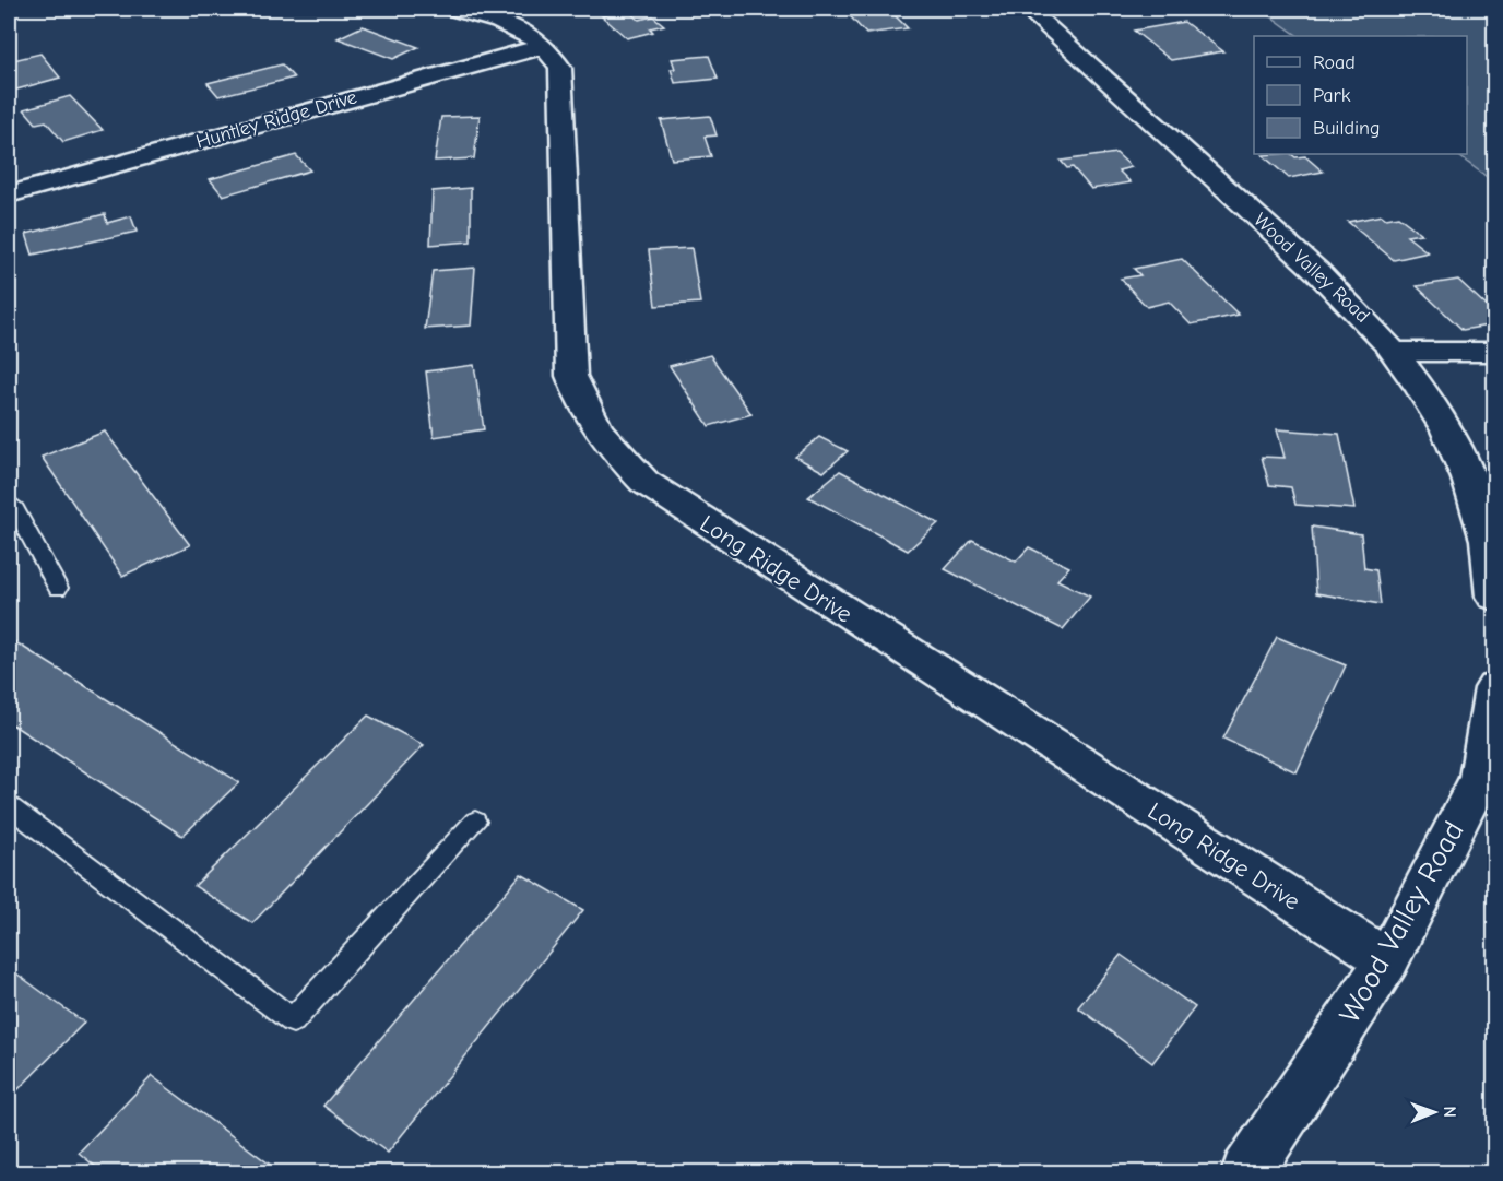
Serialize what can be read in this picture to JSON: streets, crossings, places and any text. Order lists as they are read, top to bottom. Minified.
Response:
{"streets":{"street":["Huntley Ridge Drive","Wood Valley Road","Long Ridge Drive"]},"crossings":[["Huntley Ridge Drive","Long Ridge Drive"],["Wood Valley Road","Long Ridge Drive"]],"legend":["Road","Park","Building"],"north":"right"}
